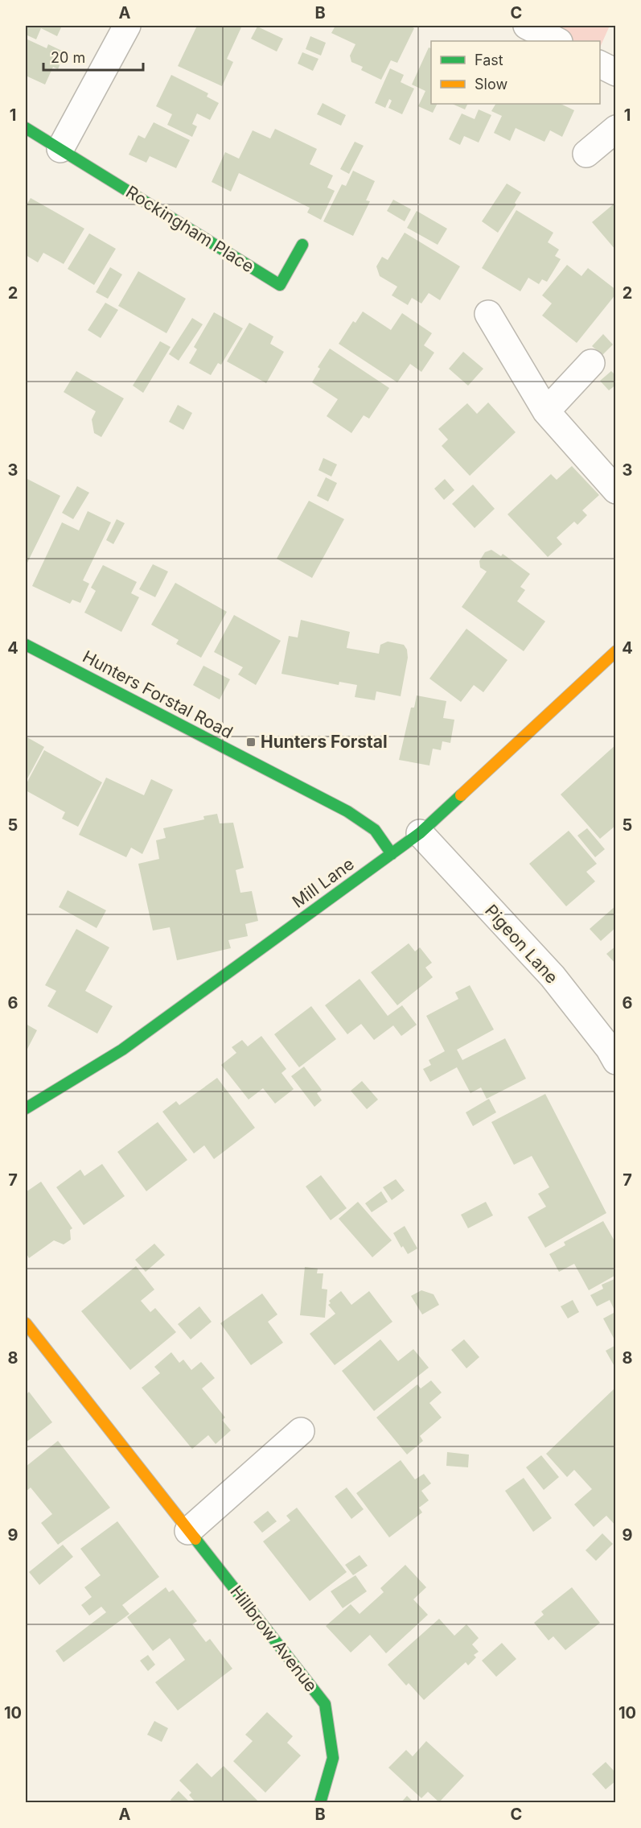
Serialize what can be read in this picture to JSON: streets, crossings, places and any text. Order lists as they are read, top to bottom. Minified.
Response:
{"streets":{"street":["Rockingham Place","Hunters Forstal Road","Mill Lane","Pigeon Lane","Hillbrow Avenue"]},"crossings":[["Hunters Forstal Road","Mill Lane"],["Mill Lane","Pigeon Lane"]],"places":{"transit":["Hunters Forstal"]},"legend":["Fast","Slow"],"scale_bar":"20 m","grid":{"columns":["A","B","C"],"rows":["1","2","3","4","5","6","7","8","9","10"]}}
